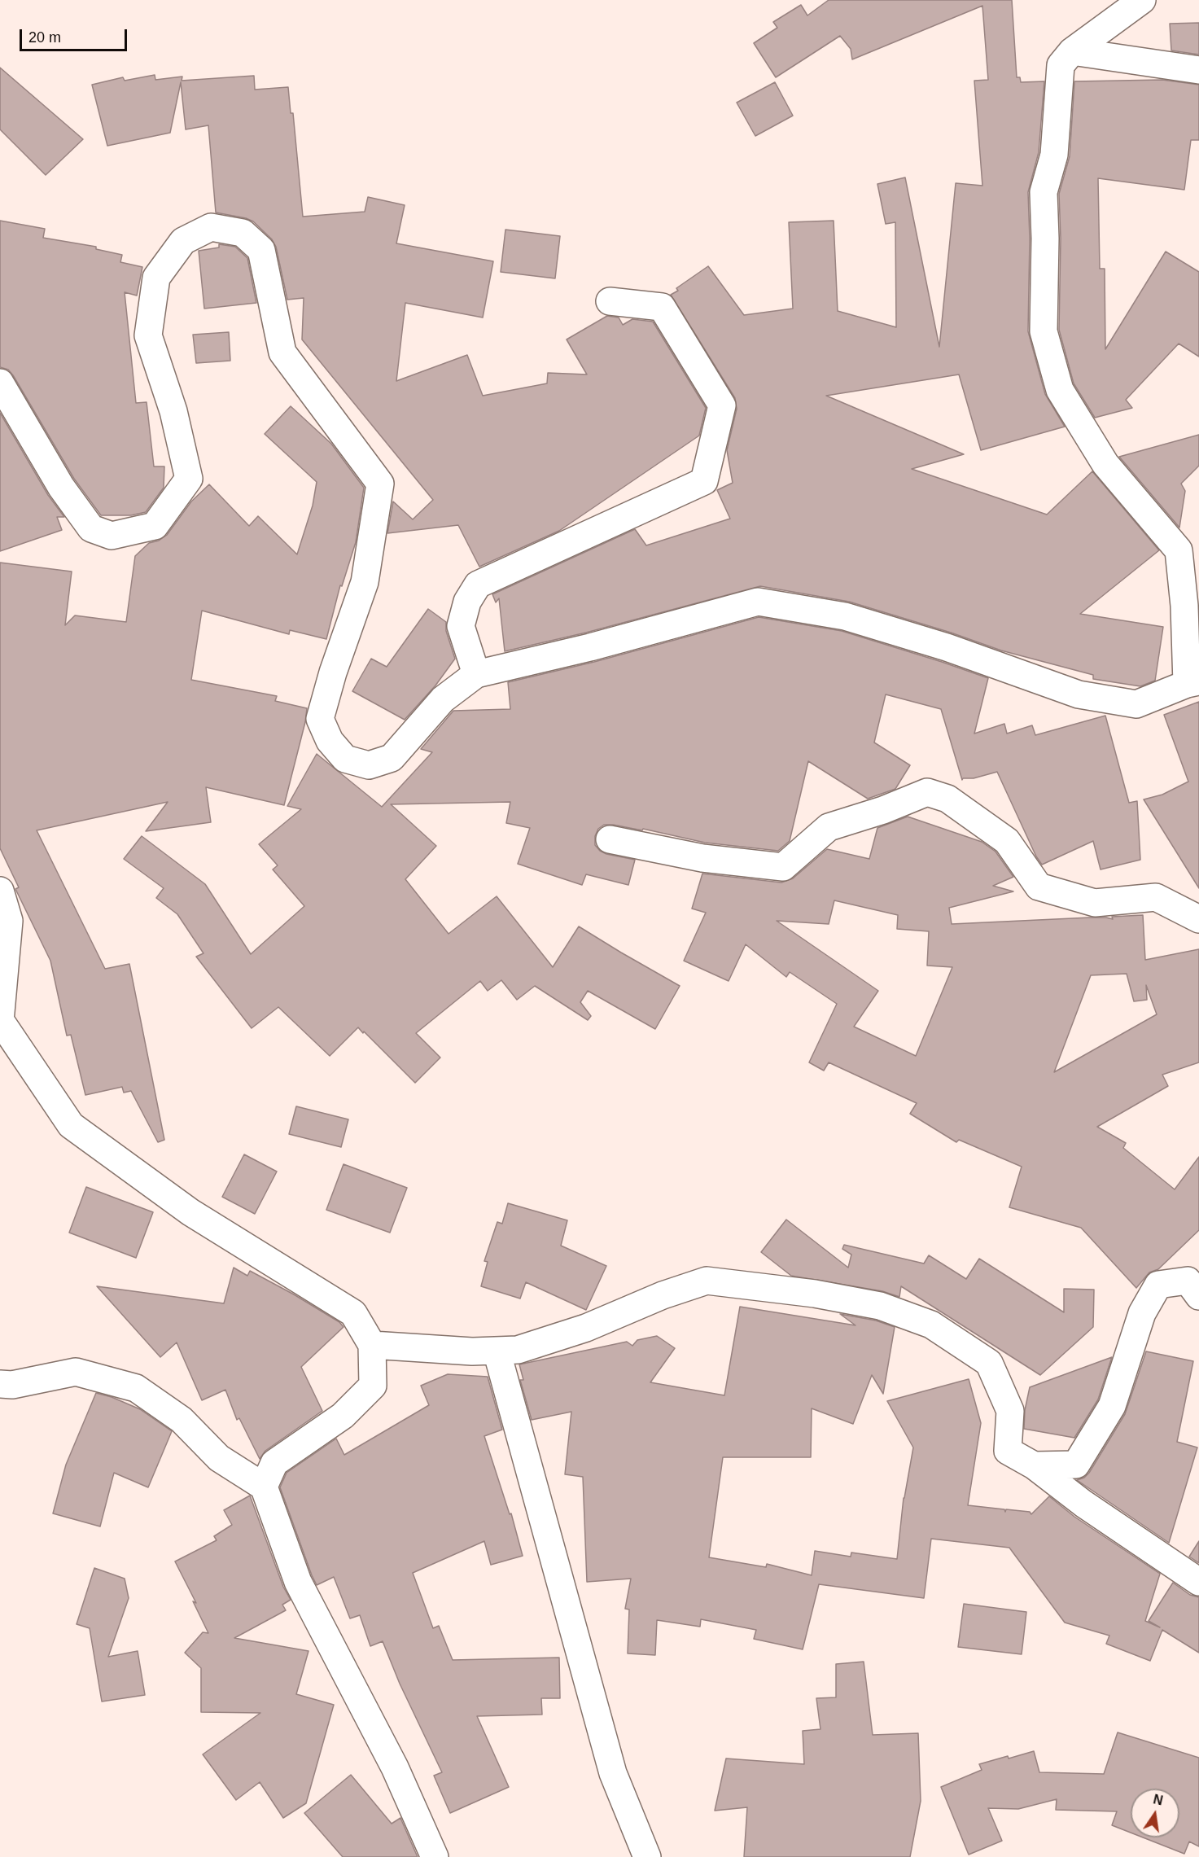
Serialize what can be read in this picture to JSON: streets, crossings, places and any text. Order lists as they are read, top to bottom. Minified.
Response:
{"scale_bar":"20 m","north":"top"}
